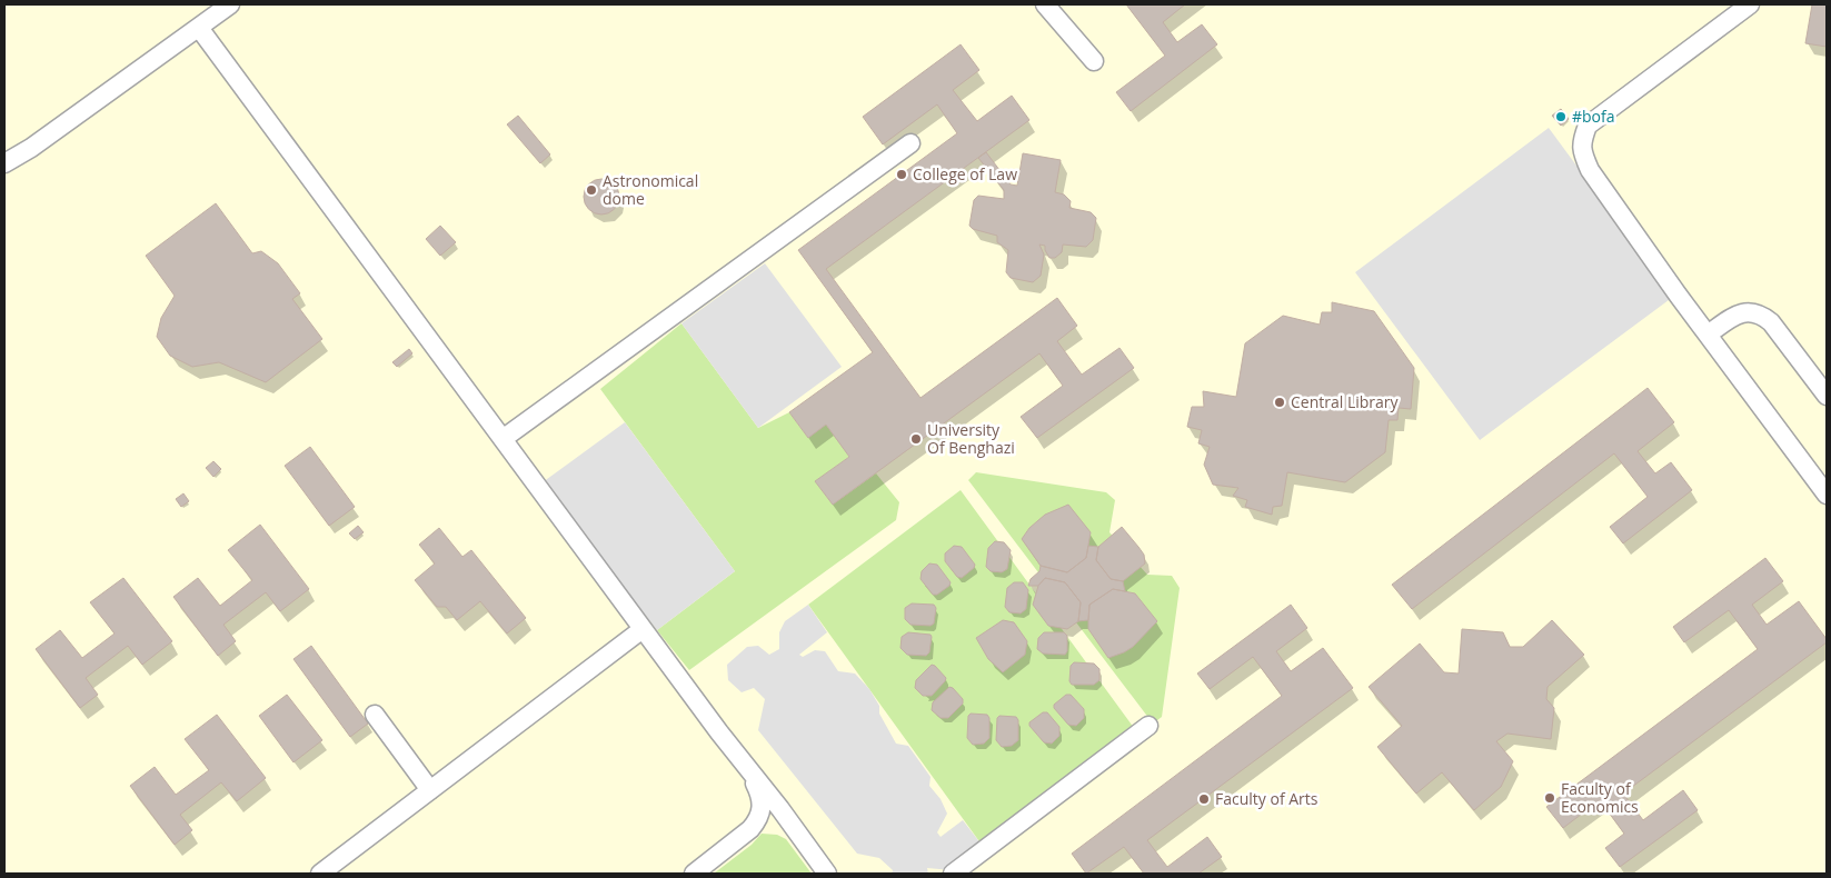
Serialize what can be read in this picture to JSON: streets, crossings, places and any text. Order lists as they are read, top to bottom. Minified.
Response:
{"places":["#bofa","College of Law","Astronomical dome","Central Library","University Of Benghazi","Faculty of Economics","Faculty of Arts"]}
